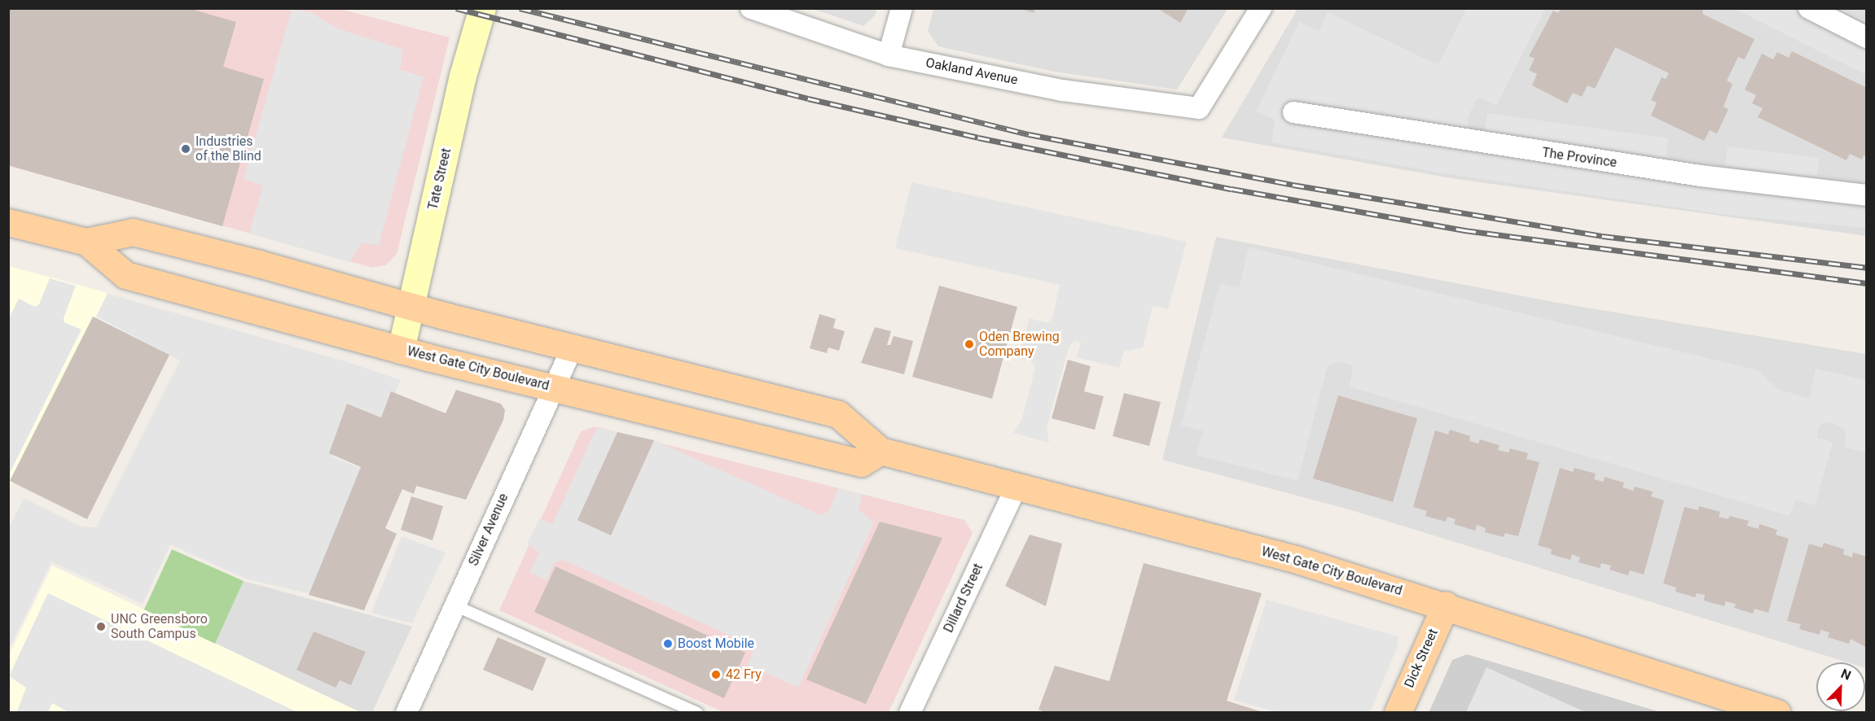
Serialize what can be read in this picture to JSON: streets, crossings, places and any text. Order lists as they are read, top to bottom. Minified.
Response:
{"streets":{"main road":["West Gate City Boulevard","Dick Street"],"street":["Oakland Avenue","The Province","Tate Street","Silver Avenue","Dillard Street"]},"crossings":[["Tate Street","West Gate City Boulevard"],["West Gate City Boulevard","Silver Avenue"],["West Gate City Boulevard","Dillard Street"],["West Gate City Boulevard","Dick Street"]],"places":["Industries of the Blind","Oden Brewing Company","UNC Greensboro South Campus","Boost Mobile","42 Fry"],"north":"top right"}
